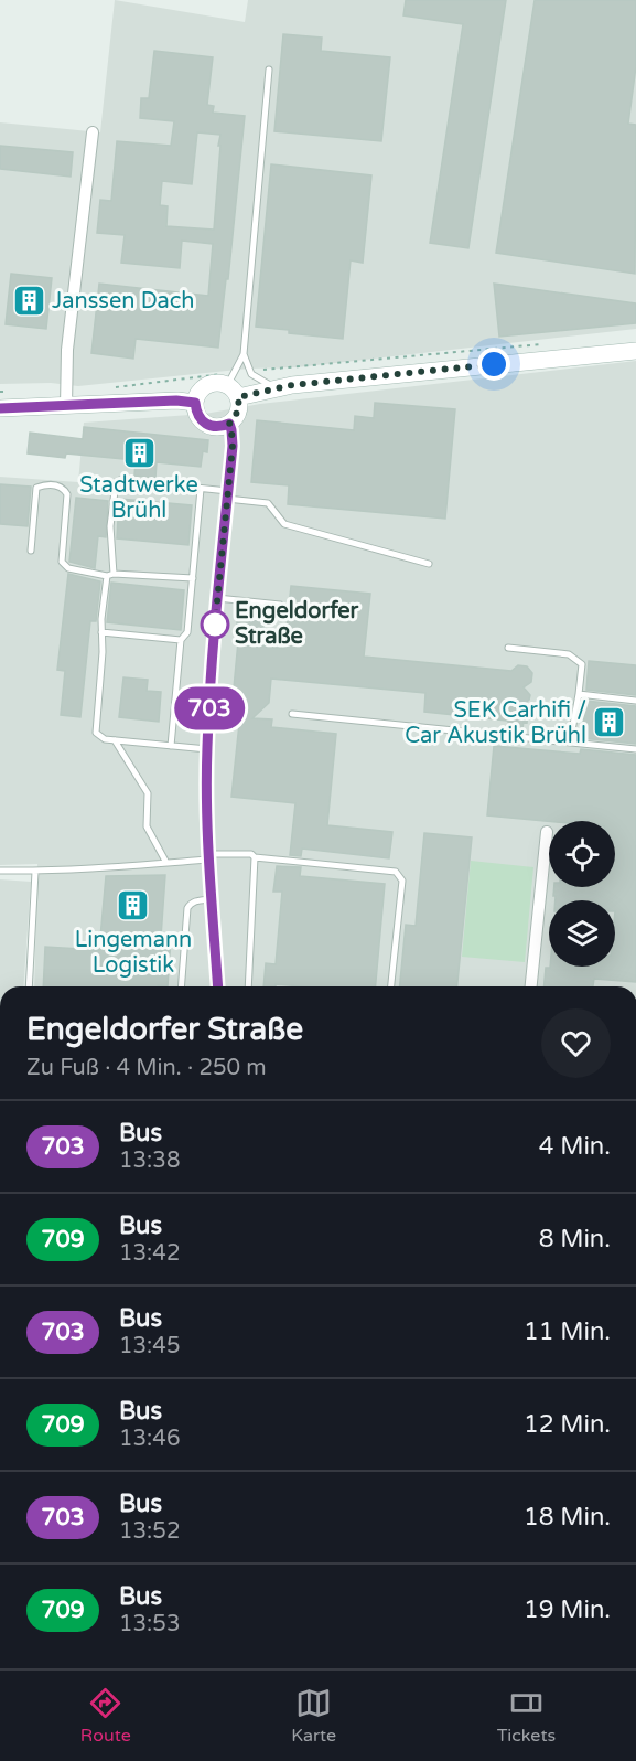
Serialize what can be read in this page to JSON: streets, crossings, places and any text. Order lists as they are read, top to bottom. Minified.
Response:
{"places":{"building":["Janssen Dach","Stadtwerke Brühl","SEK Carhifi / Car Akustik Brühl","Lingemann Logistik"],"other":["Engeldorfer Straße"]},"lines":["bus line 703"],"page":{"on_map":"703","heading":["Engeldorfer Straße","Zu Fuß · 4 Min. · 250 m"],"list":[{"mark":"703","name":"Bus","note":"13:38","value":"4 Min."},{"mark":"709","name":"Bus","note":"13:42","value":"8 Min."},{"mark":"703","name":"Bus","note":"13:45","value":"11 Min."},{"mark":"709","name":"Bus","note":"13:46","value":"12 Min."},{"mark":"703","name":"Bus","note":"13:52","value":"18 Min."},{"mark":"709","name":"Bus","note":"13:53","value":"19 Min."}],"tabs":["Route","Karte","Tickets"]}}
